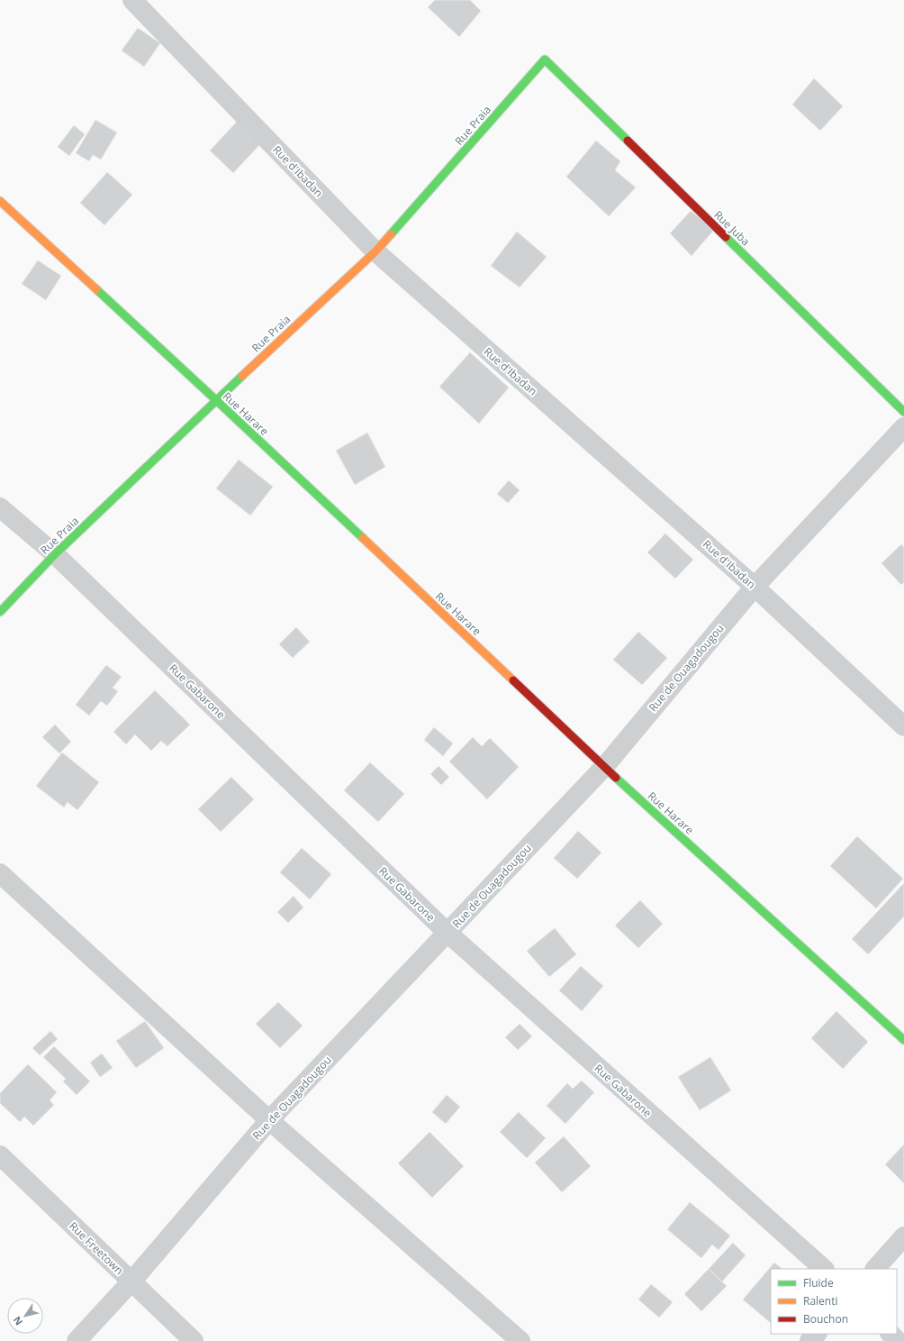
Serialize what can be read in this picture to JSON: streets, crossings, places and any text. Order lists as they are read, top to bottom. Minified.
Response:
{"streets":{"street":["Rue Praia","Rue d'Ibadan","Rue Juba","Rue Harare","Rue de Ouagadougou","Rue Gabarone","Rue Freetown"]},"crossings":[["Rue Praia","Rue d'Ibadan"],["Rue Praia","Rue Juba"],["Rue Praia","Rue Harare"],["Rue Praia","Rue Gabarone"],["Rue d'Ibadan","Rue de Ouagadougou"],["Rue Harare","Rue de Ouagadougou"],["Rue de Ouagadougou","Rue Gabarone"],["Rue de Ouagadougou","Rue Freetown"]],"legend":["Fluide","Ralenti","Bouchon"],"north":"bottom left"}
